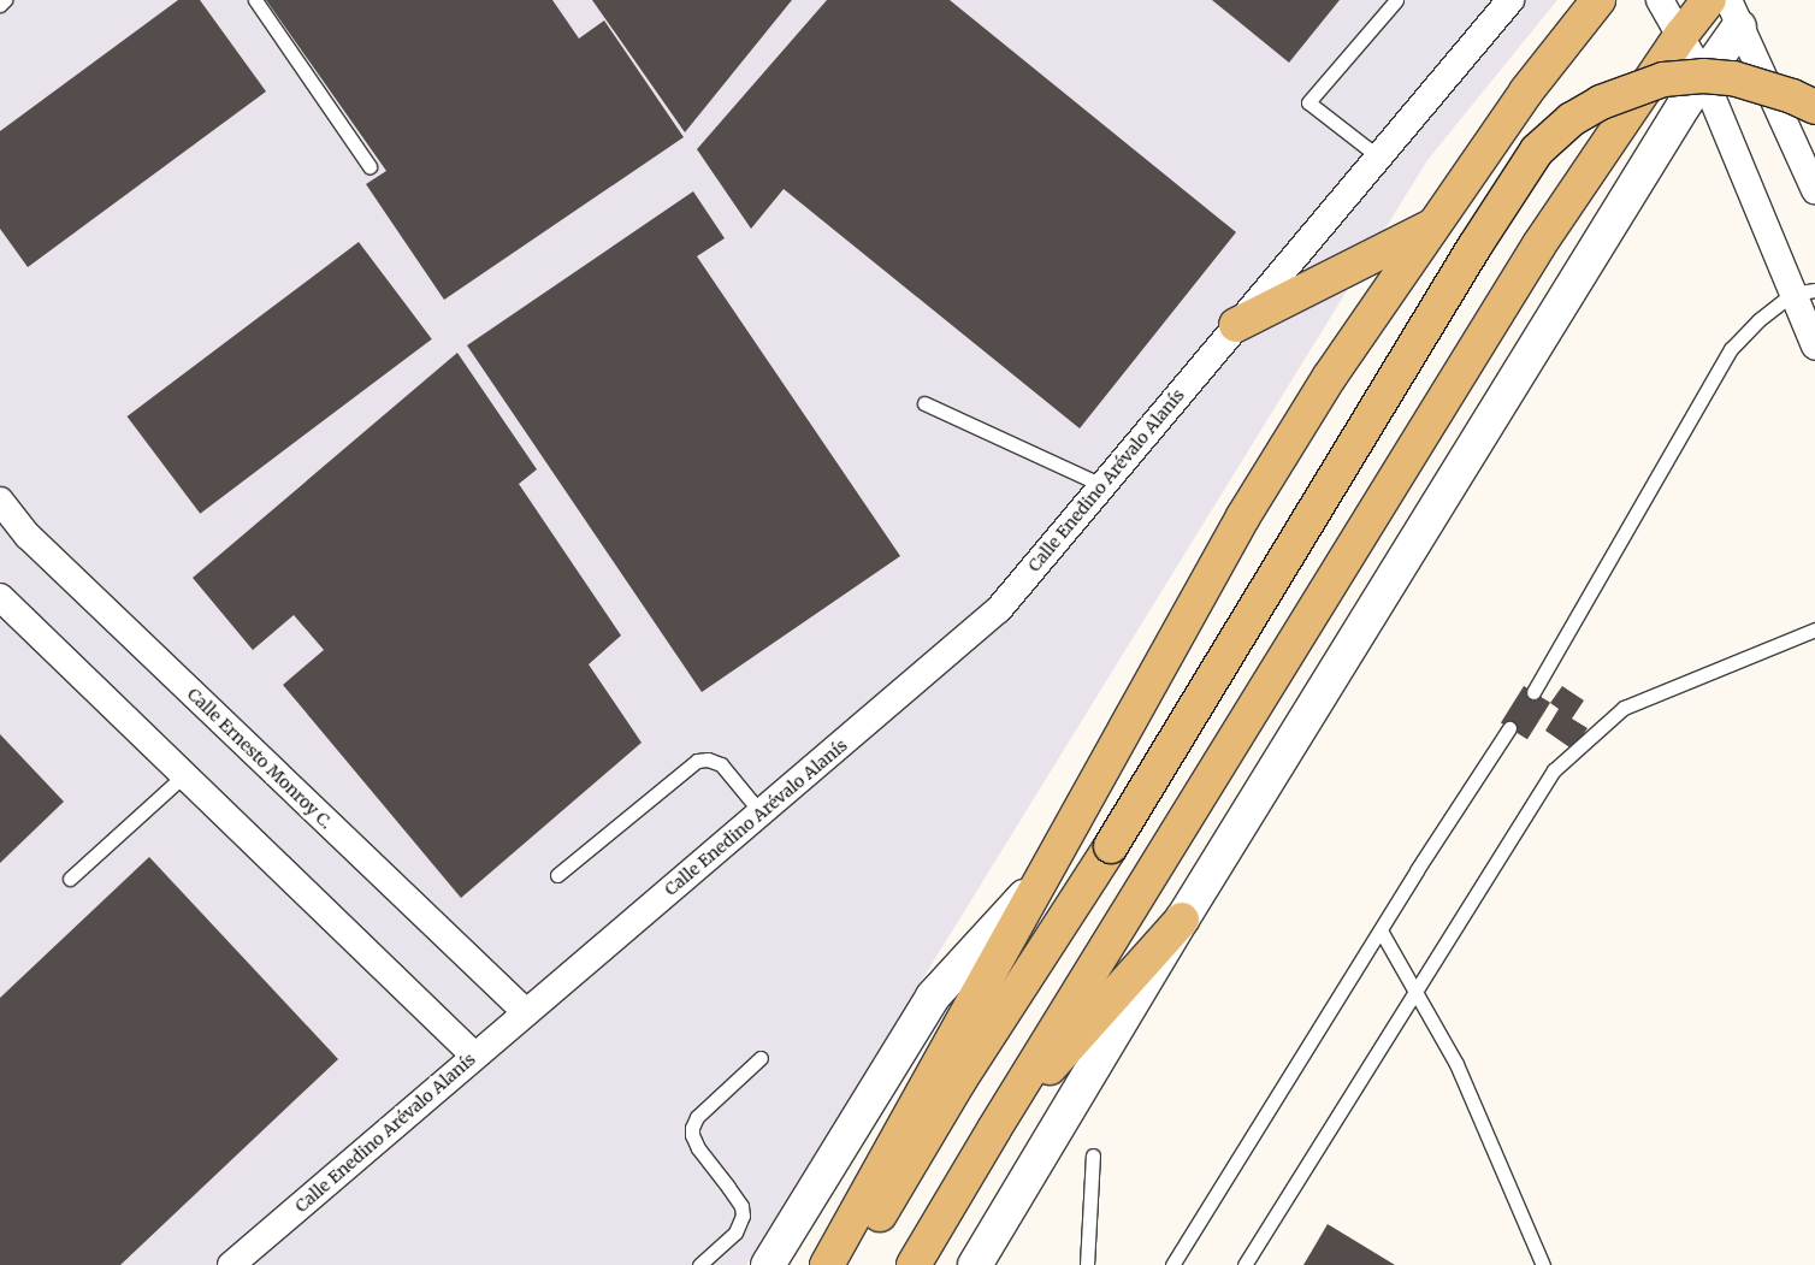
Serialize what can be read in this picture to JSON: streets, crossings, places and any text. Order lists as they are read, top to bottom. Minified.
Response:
{"streets":{"street":["Calle Enedino Arévalo Alanís","Calle Ernesto Monroy C."]},"crossings":[["Calle Enedino Arévalo Alanís","Calle Ernesto Monroy C."]]}
